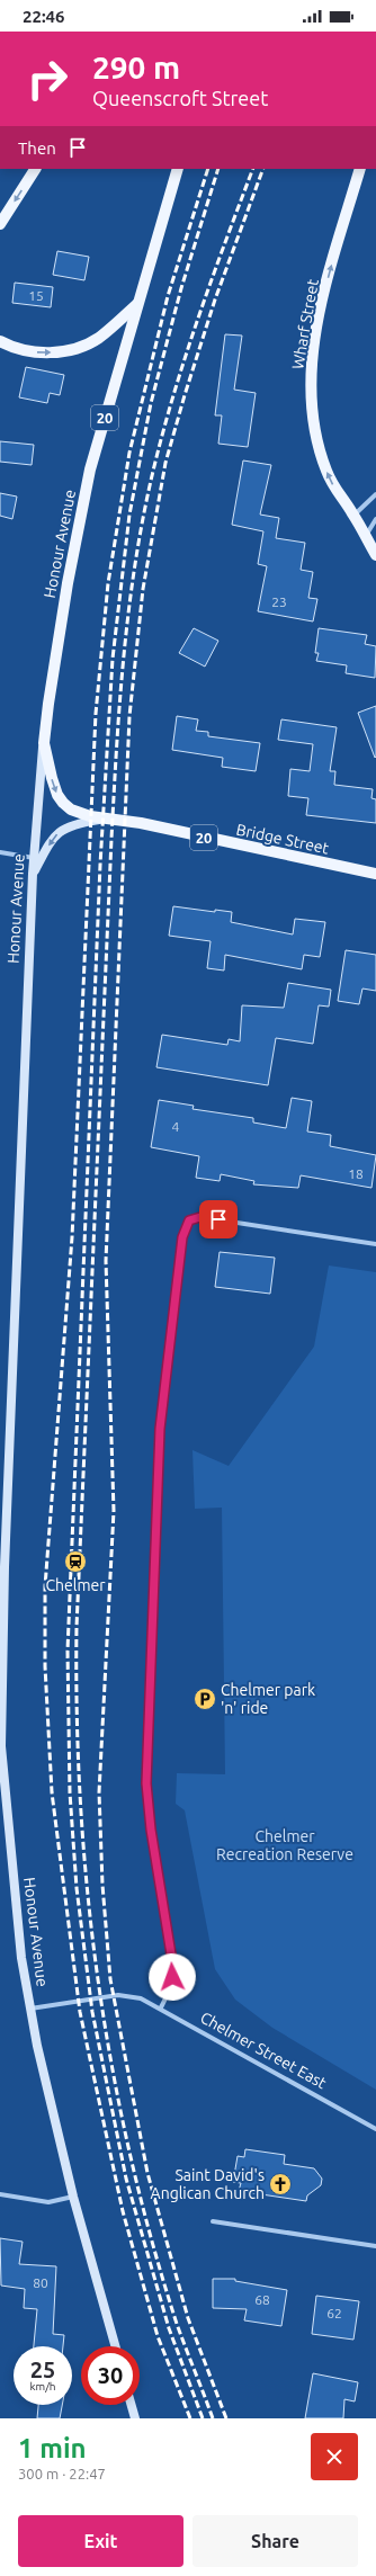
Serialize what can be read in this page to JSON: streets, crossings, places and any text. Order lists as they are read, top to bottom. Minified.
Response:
{"streets":{"main road":["Wharf Street","20","Honour Avenue","Bridge Street"],"street":["Chelmer Street East"]},"crossings":[["Honour Avenue","Bridge Street"],["Honour Avenue","Chelmer Street East"]],"one_way":["Wharf Street"],"parks":["Chelmer Recreation Reserve"],"places":{"station":["Chelmer"],"parking":["Chelmer park 'n' ride"],"church":["Saint David's Anglican Church"]},"house_numbers":["15","23","4","18","80","68","62"],"page":{"status":"22:46","turn":["290 m","Queenscroft Street"],"then":"Then","speed":"25 km/h","limit":"30","heading":["1 min","300 m · 22:47"],"buttons":["Exit","Share"]}}
